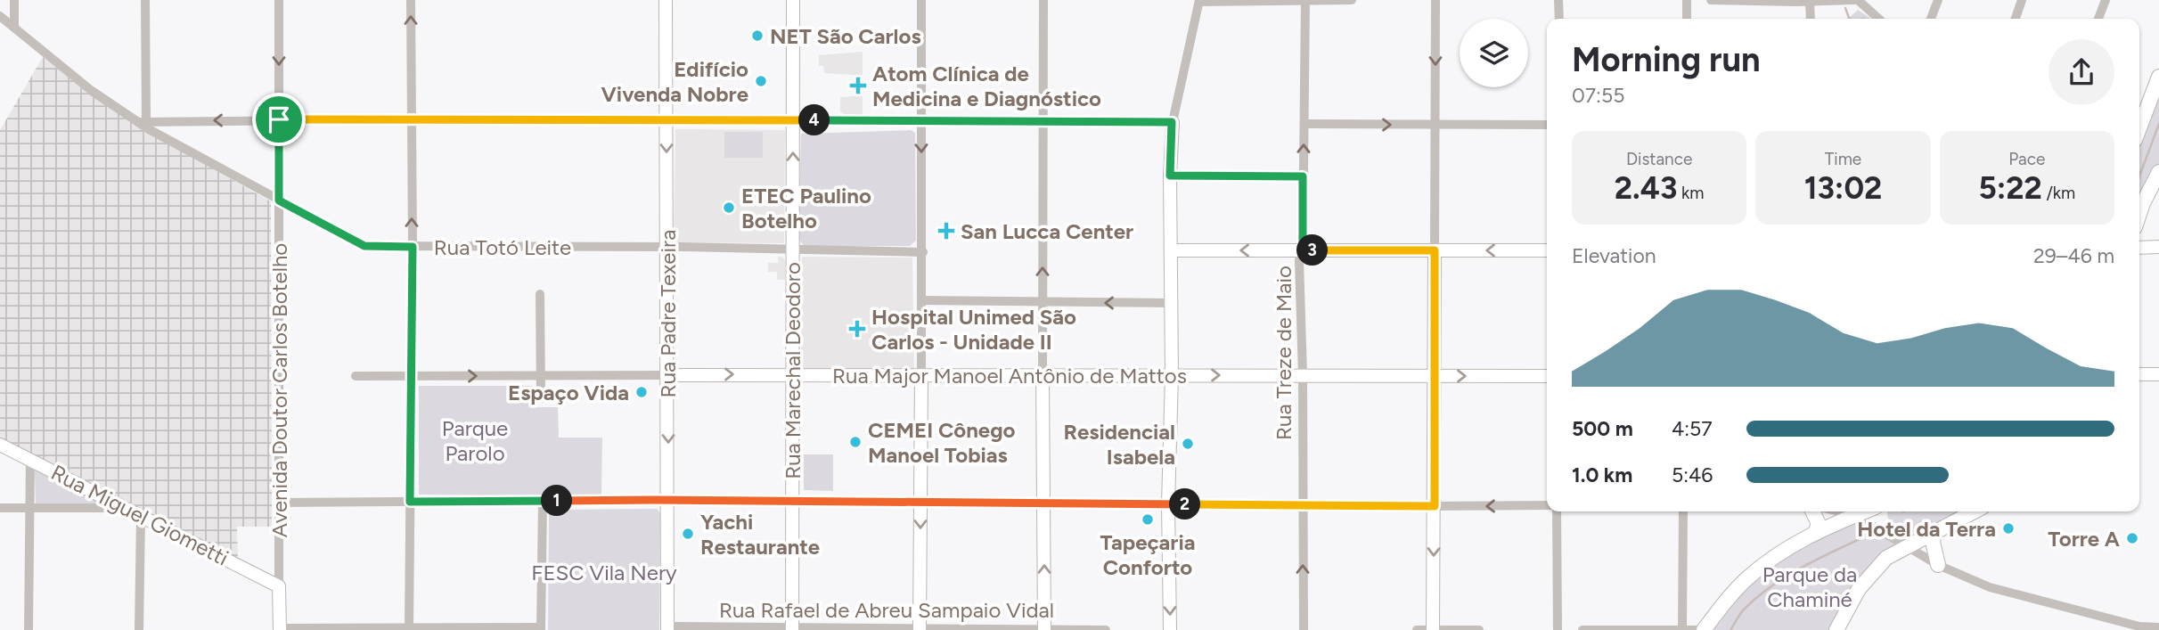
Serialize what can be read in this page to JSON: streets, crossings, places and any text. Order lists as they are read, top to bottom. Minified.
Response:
{"streets":{"street":["Rua Totó Leite","Rua Padre Texeira","Rua Treze de Maio","Rua Marechal Deodoro","Rua Major Manoel Antônio de Mattos","Avenida Doutor Carlos Botelho","Rua Miguel Giometti","Rua Rafael de Abreu Sampaio Vidal"]},"crossings":[["Rua Totó Leite","Rua Padre Texeira"],["Rua Totó Leite","Rua Marechal Deodoro"],["Rua Totó Leite","Avenida Doutor Carlos Botelho"],["Rua Padre Texeira","Rua Major Manoel Antônio de Mattos"],["Rua Padre Texeira","Rua Rafael de Abreu Sampaio Vidal"],["Rua Treze de Maio","Rua Major Manoel Antônio de Mattos"],["Rua Marechal Deodoro","Rua Major Manoel Antônio de Mattos"],["Rua Marechal Deodoro","Rua Rafael de Abreu Sampaio Vidal"],["Avenida Doutor Carlos Botelho","Rua Miguel Giometti"]],"one_way":["Rua Padre Texeira","Rua Major Manoel Antônio de Mattos"],"parks":["Parque Parolo","FESC Vila Nery","Parque da Chaminé"],"places":{"other":["NET São Carlos","Edifício Vivenda Nobre","ETEC Paulino Botelho","Espaço Vida","CEMEI Cônego Manoel Tobias","Residencial Isabela","Tapeçaria Conforto","Hotel da Terra","Yachi Restaurante","Torre A"],"health":["Atom Clínica de Medicina e Diagnóstico","San Lucca Center","Hospital Unimed São Carlos - Unidade II"]},"page":{"heading":["Morning run","07:55"],"pins":["4","3","1","2"],"stats":[["Distance","2.43 km"],["Time","13:02"],["Pace","5:22 /km"]],"chart":["Elevation","29–46 m"],"list":[{"name":"500 m","note":"4:57"},{"name":"1.0 km","note":"5:46"}]}}
